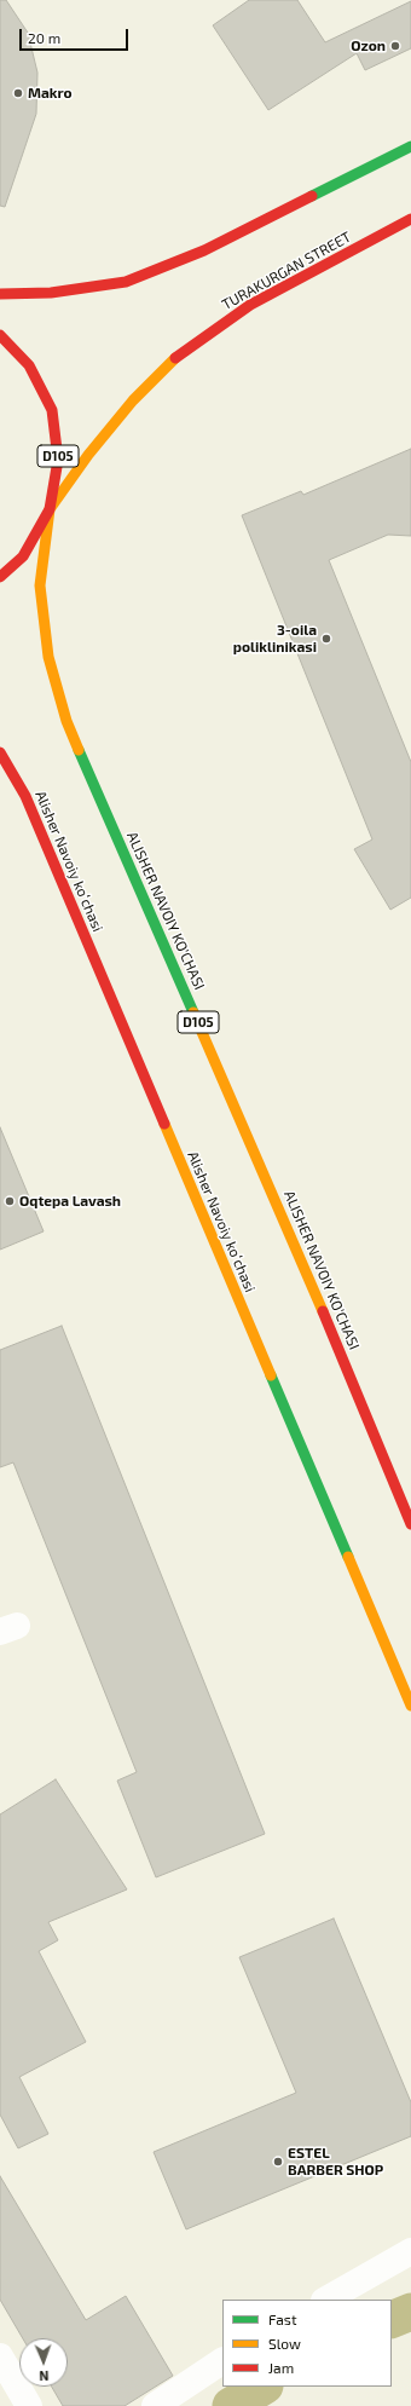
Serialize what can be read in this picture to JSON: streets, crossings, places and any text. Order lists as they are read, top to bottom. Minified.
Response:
{"streets":{"main road":["TURAKURGAN STREET","D105","Alisher Navoiy koʻchasi","ALISHER NAVOIY KO'CHASI"]},"crossings":[["TURAKURGAN STREET","D105"],["TURAKURGAN STREET","ALISHER NAVOIY KO'CHASI"],["D105","ALISHER NAVOIY KO'CHASI"]],"places":["Ozon","Makro","3-oila poliklinikasi","Oqtepa Lavash","ESTEL BARBER SHOP"],"legend":["Fast","Slow","Jam"],"scale_bar":"20 m","north":"bottom"}
